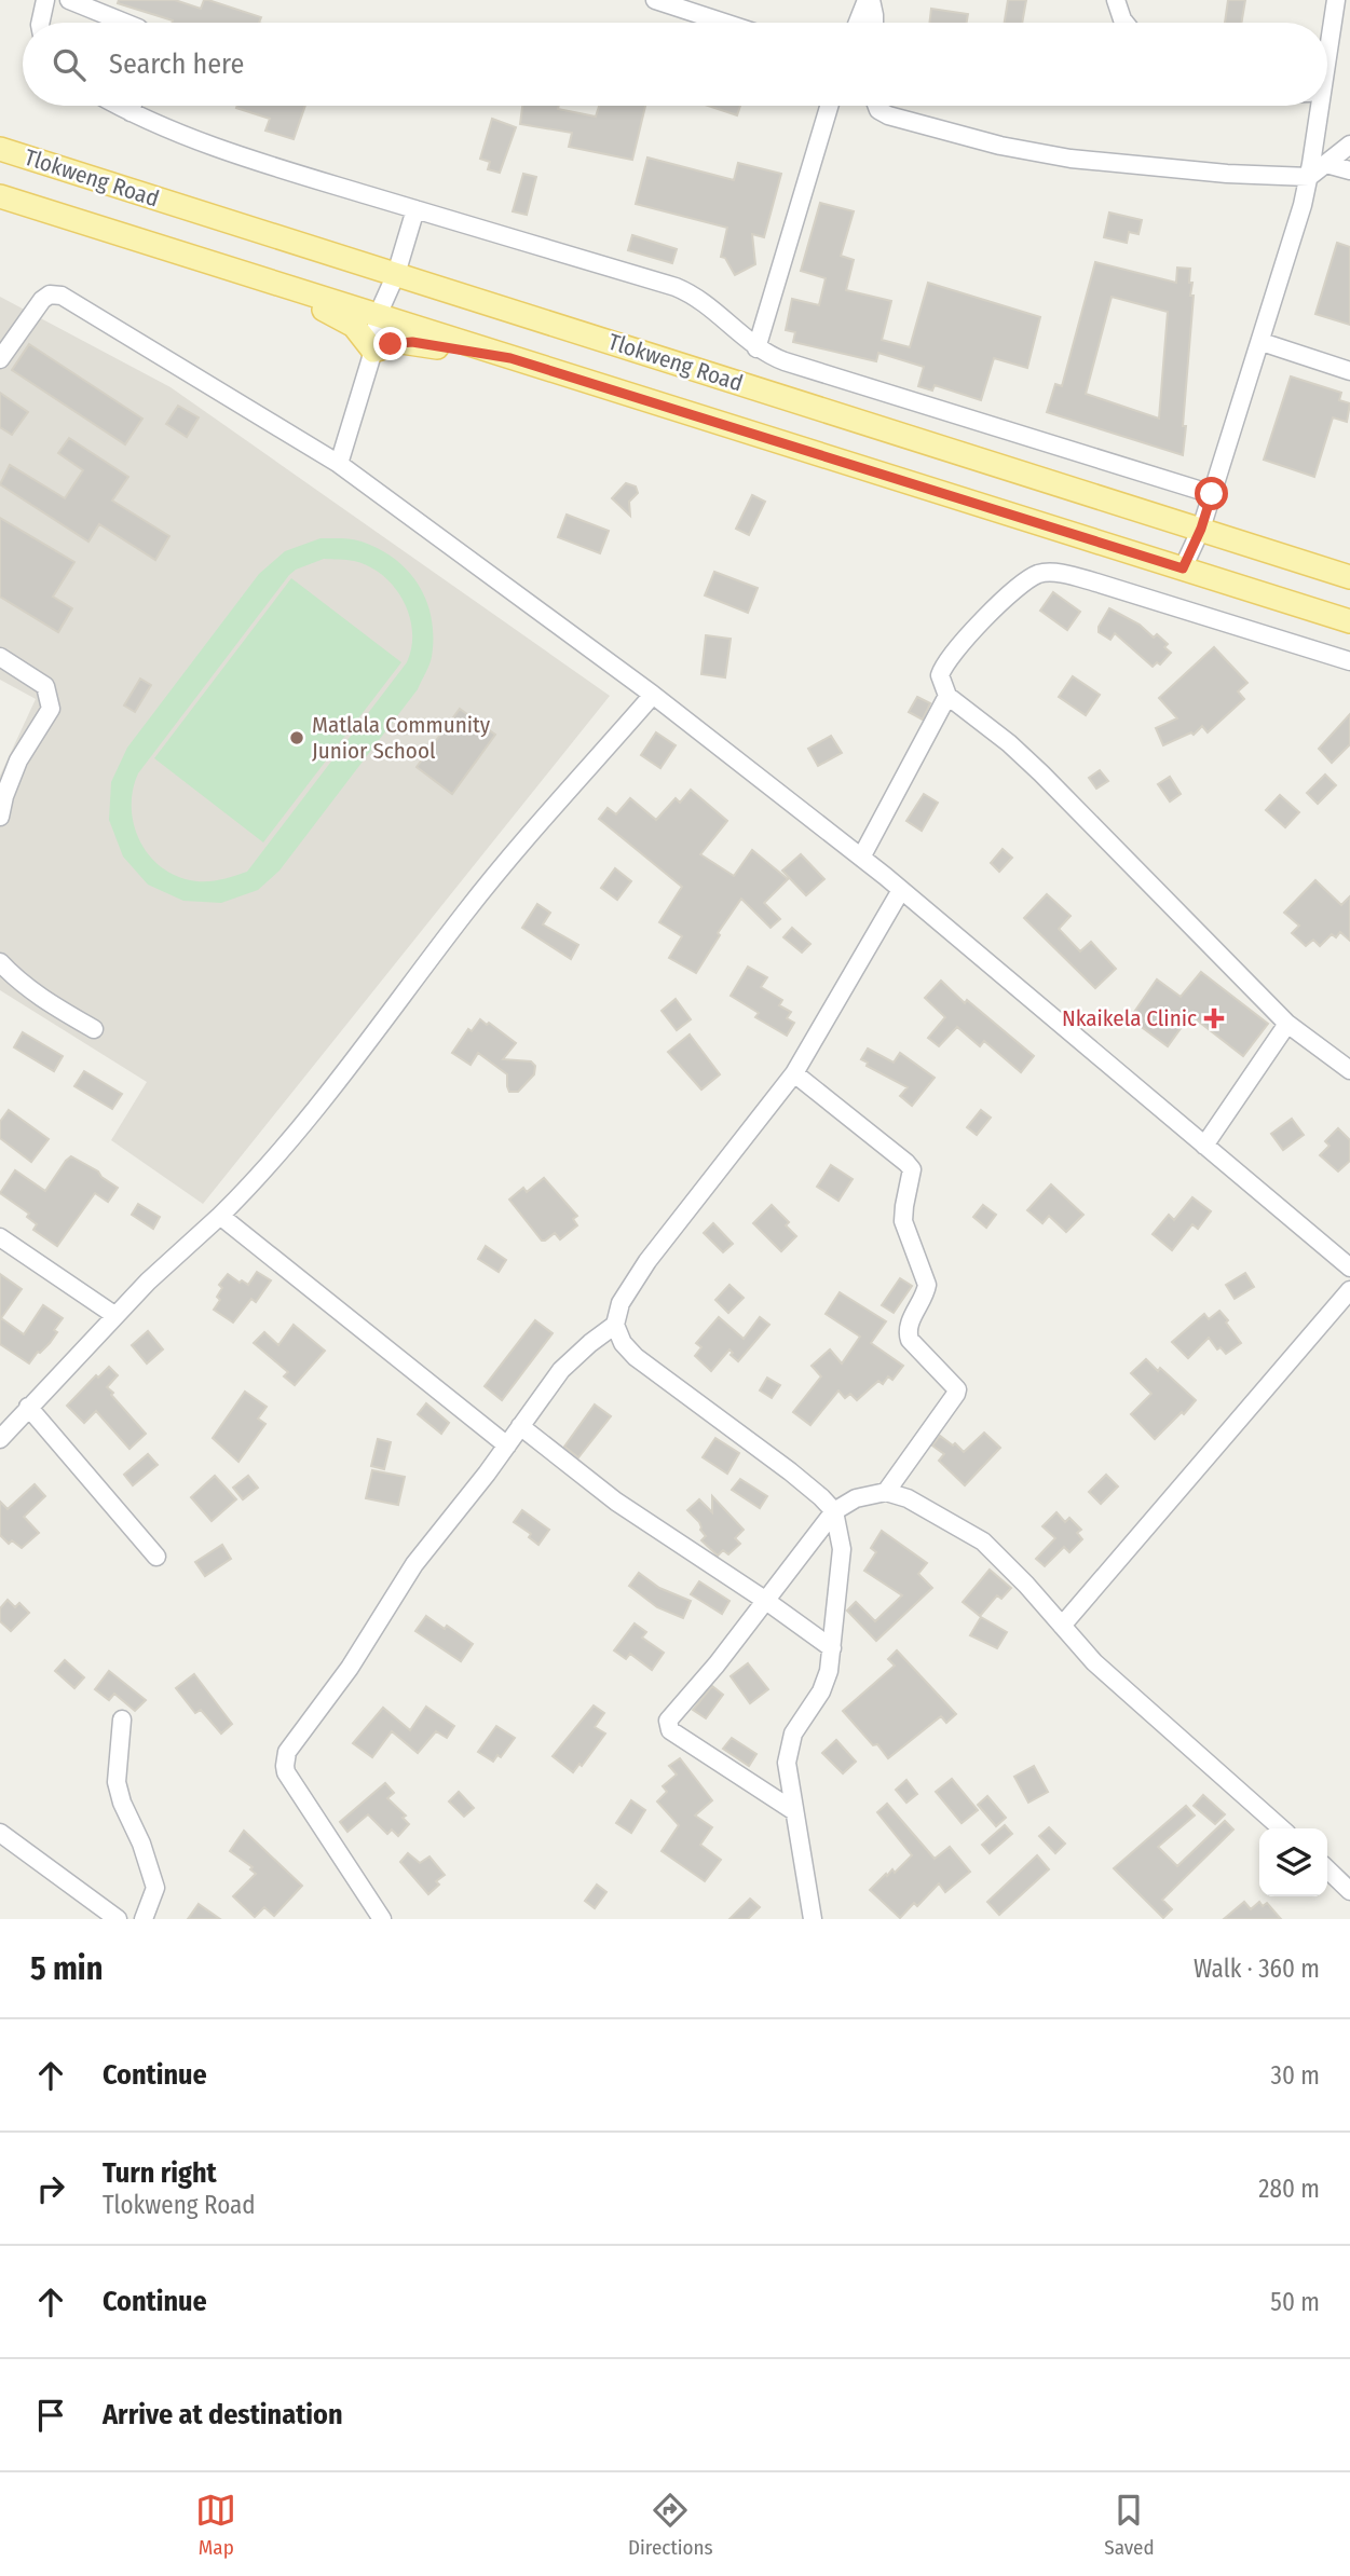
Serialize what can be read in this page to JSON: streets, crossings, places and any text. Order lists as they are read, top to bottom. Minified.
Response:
{"streets":{"main road":["Tlokweng Road"]},"places":{"other":["Matlala Community Junior School"],"health":["Nkaikela Clinic"]},"page":{"search":"Search here","heading":["5 min","Walk · 360 m"],"list":[["Continue","30 m"],["Turn right","Tlokweng Road","280 m"],["Continue","50 m"],"Arrive at destination"],"nav":["Map","Directions","Saved"]}}
